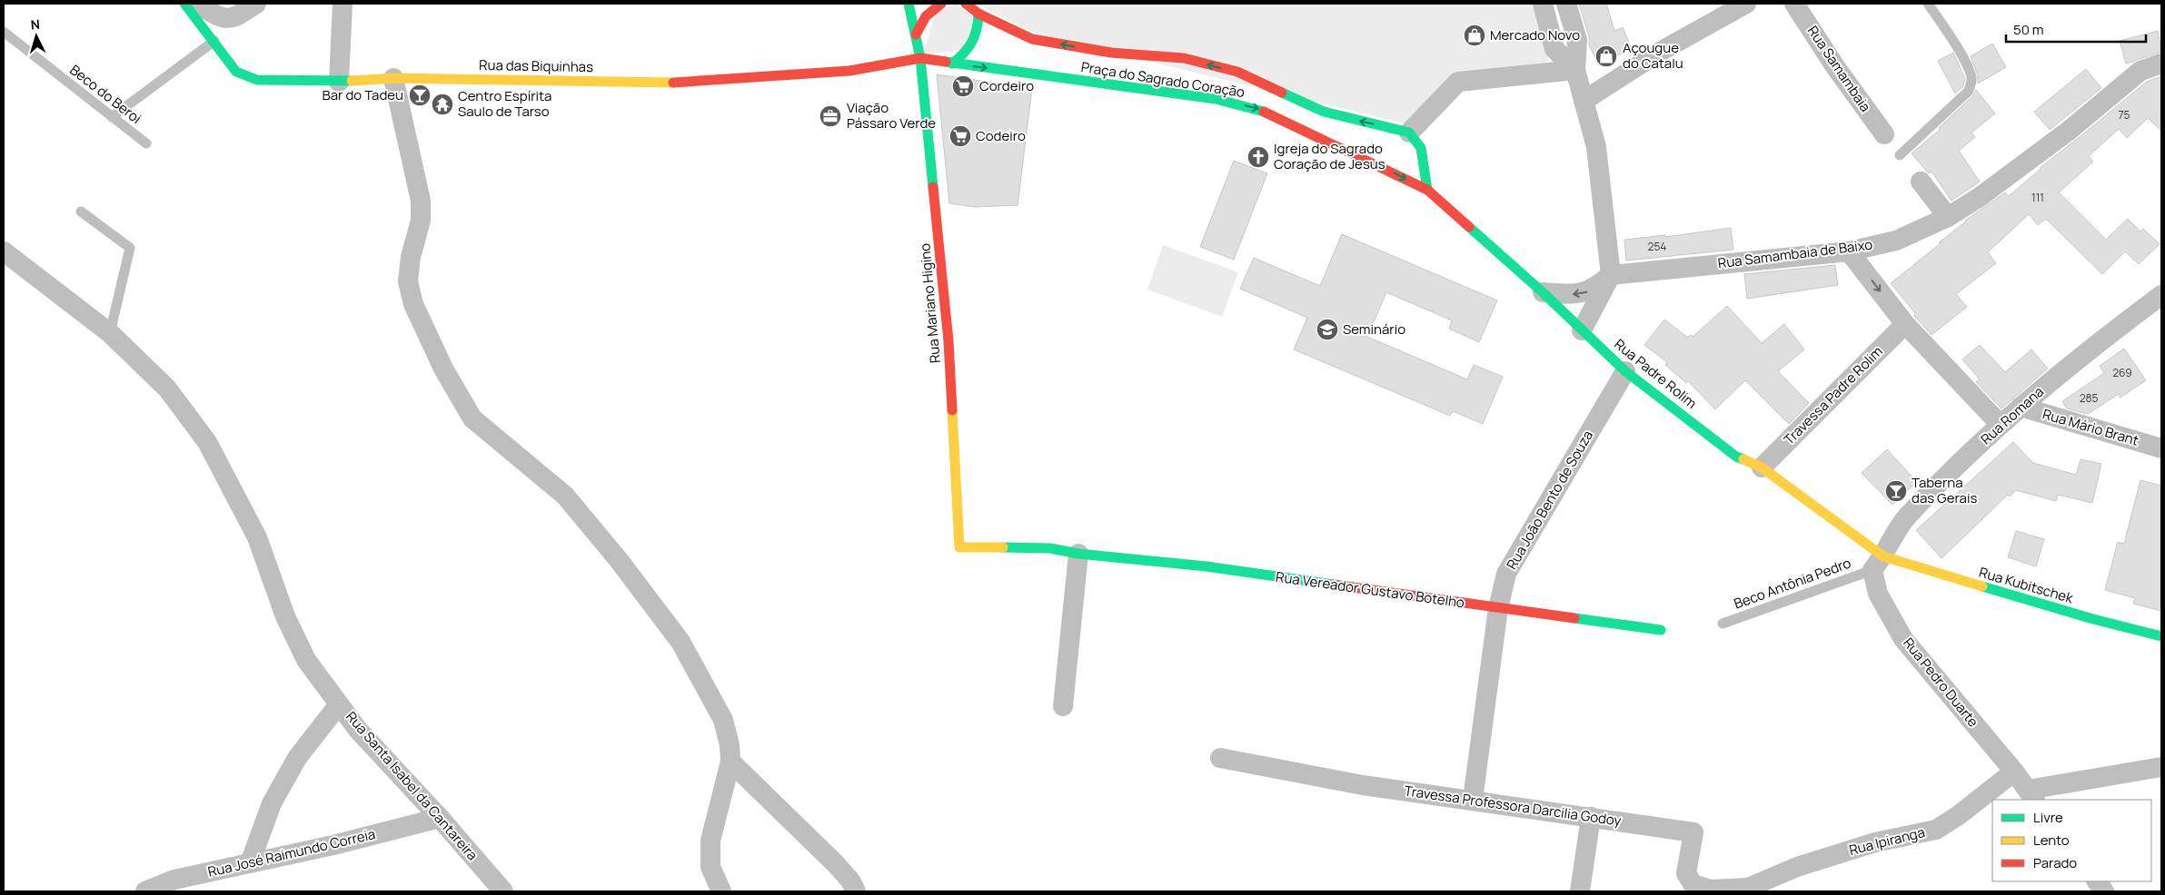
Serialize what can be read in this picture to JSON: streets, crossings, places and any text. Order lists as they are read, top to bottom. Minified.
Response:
{"streets":{"street":["Rua das Biquinhas","Rua Samambaia","Praça do Sagrado Coração","Rua Samambaia de Baixo","Rua Mariano Higino","Rua Padre Rolim","Travessa Padre Rolim","Rua Romana","Rua Mário Brant","Rua João Bento de Souza","Rua Kubitschek","Rua Vereador Gustavo Botelho","Rua Pedro Duarte","Rua Santa Isabel da Cantareira","Travessa Professora Darcilia Godoy","Rua Ipiranga","Rua José Raimundo Correia"],"lane":["Beco do Beroi","Beco Antônia Pedro"]},"crossings":[["Rua das Biquinhas","Praça do Sagrado Coração"],["Rua das Biquinhas","Rua Mariano Higino"],["Praça do Sagrado Coração","Rua Mariano Higino"],["Praça do Sagrado Coração","Rua Padre Rolim"],["Rua Mariano Higino","Rua Vereador Gustavo Botelho"],["Rua Padre Rolim","Travessa Padre Rolim"],["Rua Padre Rolim","Rua Romana"],["Rua Padre Rolim","Rua João Bento de Souza"],["Rua Padre Rolim","Beco Antônia Pedro"],["Rua Padre Rolim","Rua Kubitschek"],["Rua Padre Rolim","Rua Pedro Duarte"],["Rua Romana","Rua Mário Brant"],["Rua Romana","Beco Antônia Pedro"],["Rua Romana","Rua Kubitschek"],["Rua Romana","Rua Pedro Duarte"],["Rua João Bento de Souza","Rua Vereador Gustavo Botelho"],["Rua João Bento de Souza","Travessa Professora Darcilia Godoy"],["Beco Antônia Pedro","Rua Kubitschek"],["Beco Antônia Pedro","Rua Pedro Duarte"],["Rua Kubitschek","Rua Pedro Duarte"],["Rua Pedro Duarte","Rua Ipiranga"],["Rua Santa Isabel da Cantareira","Rua José Raimundo Correia"],["Travessa Professora Darcilia Godoy","Rua Ipiranga"]],"places":{"shop":["Mercado Novo","Açougue do Catalu"],"supermarket":["Cordeiro","Codeiro"],"bar":["Bar do Tadeu","Taberna das Gerais"],"temple":["Centro Espírita Saulo de Tarso"],"office":["Viação Pássaro Verde"],"church":["Igreja do Sagrado Coração de Jesus"],"school or university":["Seminário"]},"house_numbers":["75","111","254","269","285"],"legend":["Livre","Lento","Parado"],"scale_bar":"50 m","north":"top"}
